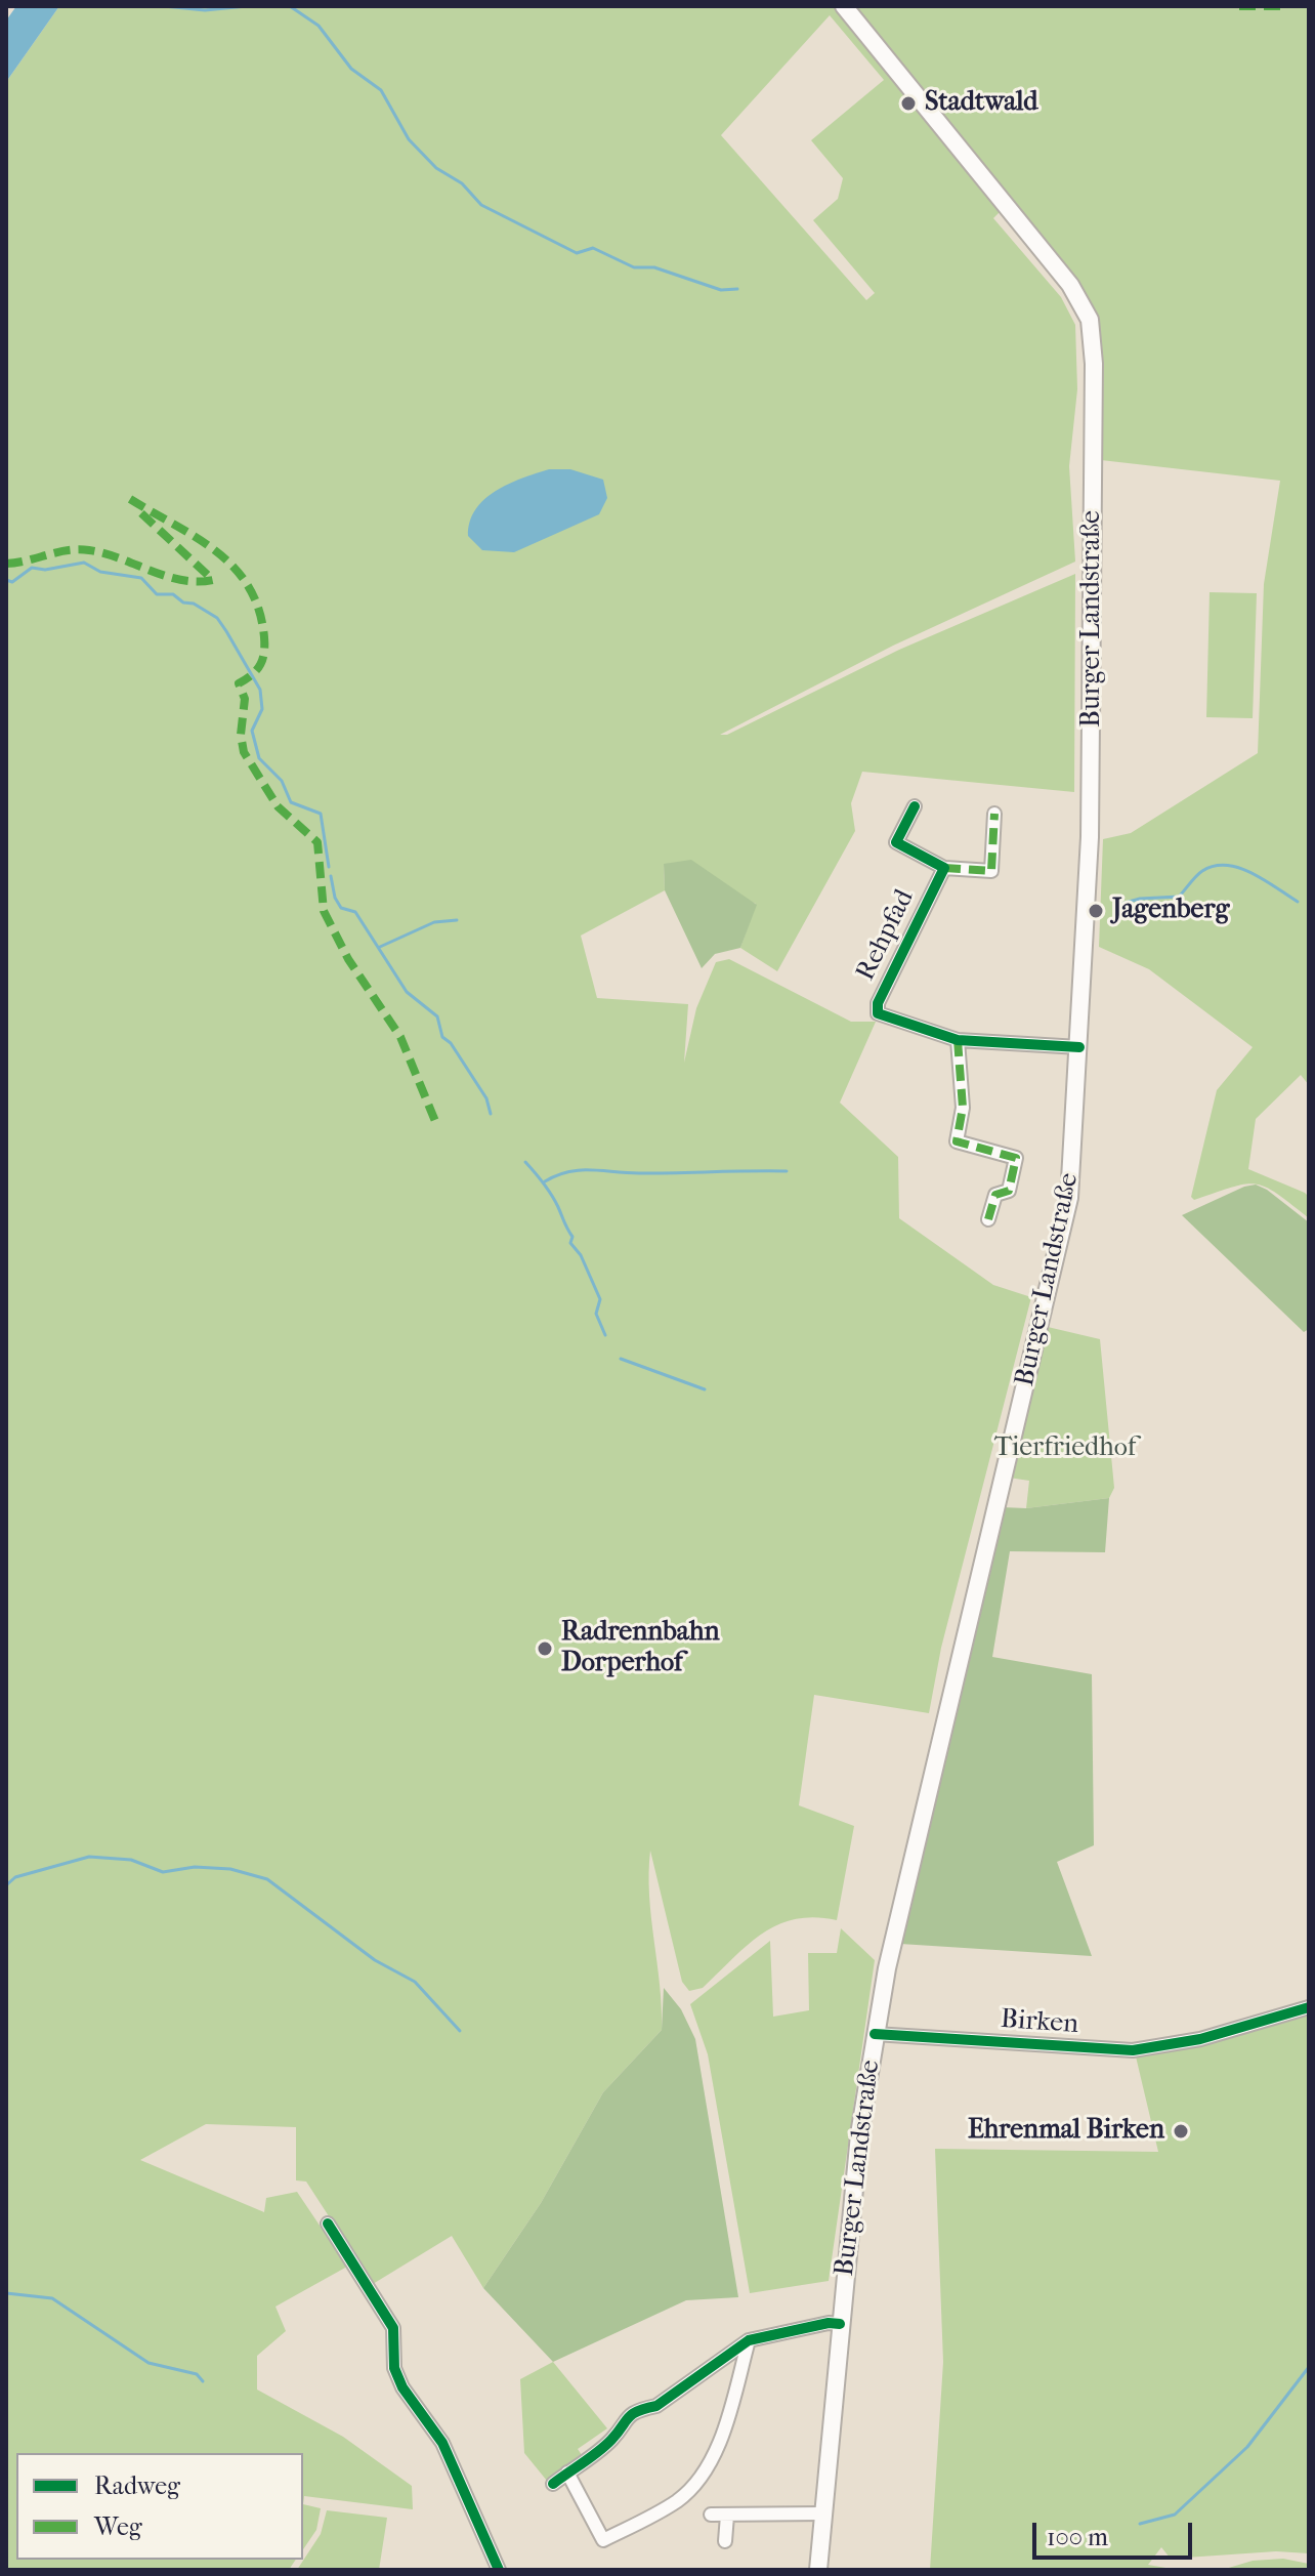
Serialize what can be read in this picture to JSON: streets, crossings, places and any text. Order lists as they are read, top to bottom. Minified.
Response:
{"streets":{"main road":["Burger Landstraße"],"street":["Rehpfad","Birken"]},"crossings":[["Burger Landstraße","Rehpfad"],["Burger Landstraße","Birken"]],"parks":["Tierfriedhof"],"places":["Stadtwald","Jagenberg","Radrennbahn Dorperhof","Ehrenmal Birken"],"legend":["Radweg","Weg"],"scale_bar":"100 m"}
